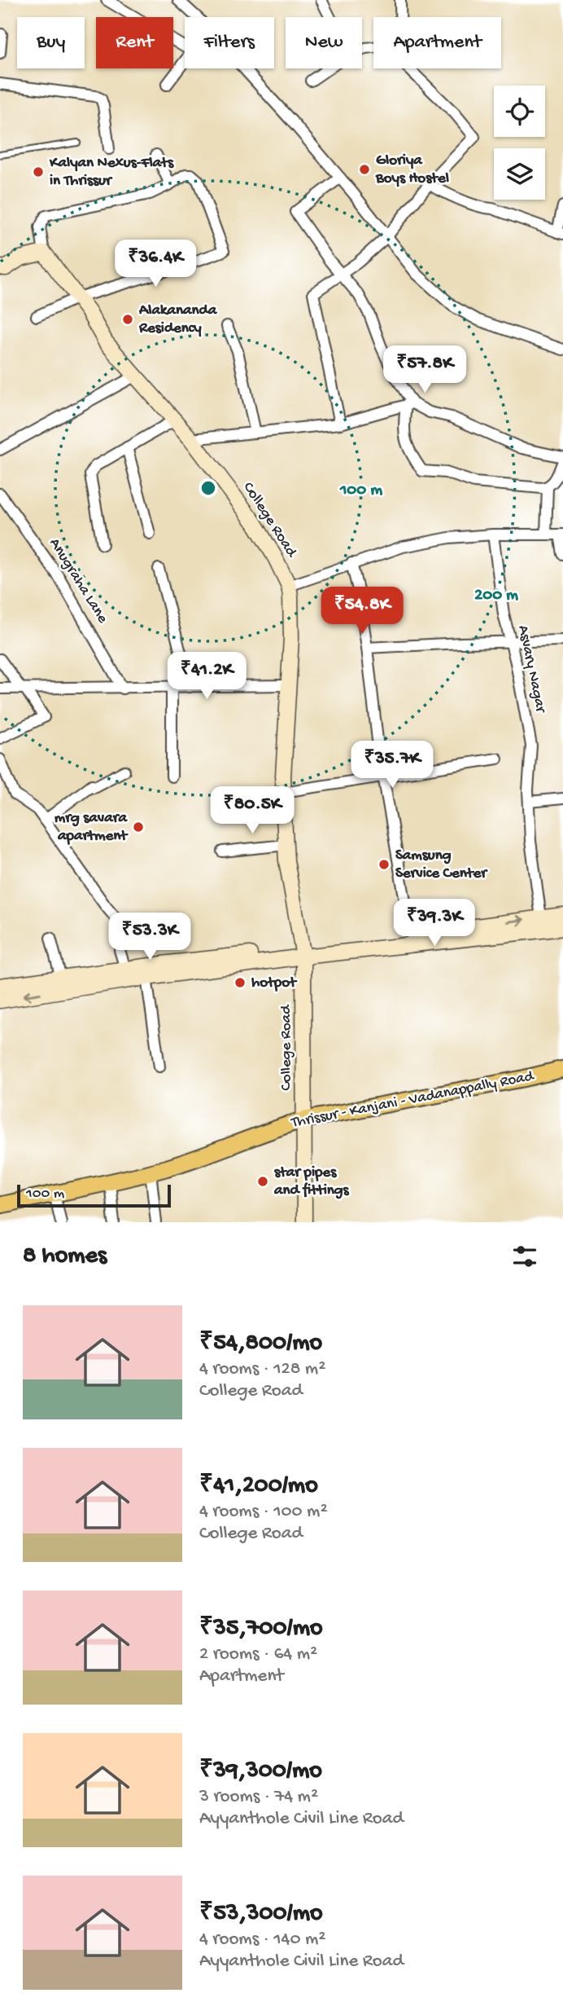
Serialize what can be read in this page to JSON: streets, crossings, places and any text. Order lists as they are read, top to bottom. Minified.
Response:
{"streets":{"main road":["College Road","Thrissur - Kanjani - Vadanappally Road"],"street":["Anugraha Lane","Asvary Nagar"]},"crossings":[["College Road","Thrissur - Kanjani - Vadanappally Road"]],"places":["Gloriya Boys Hostel","Kalyan Nexus-Flats in Thrissur","Alakananda Residency","mrg savara apartment","Samsung Service Center","hotpot","star pipes and fittings"],"scale_bar":"100 m","page":{"chip":["Buy","Rent","Filters","New","Apartment"],"price":["₹36.4K","₹57.8K","₹54.8K","₹41.2K","₹35.7K","₹80.5K","₹39.3K","₹53.3K"],"scale":"100 m","heading":"8 homes","list":[{"name":"₹54,800/mo","note":"4 rooms · 128 m² · College Road"},{"name":"₹41,200/mo","note":"4 rooms · 100 m² · College Road"},{"name":"₹35,700/mo","note":"2 rooms · 64 m² · Apartment"},{"name":"₹39,300/mo","note":"3 rooms · 74 m² · Ayyanthole Civil Line Road"},{"name":"₹53,300/mo","note":"4 rooms · 140 m² · Ayyanthole Civil Line Road"}]},"rings":["100 m","200 m"]}
